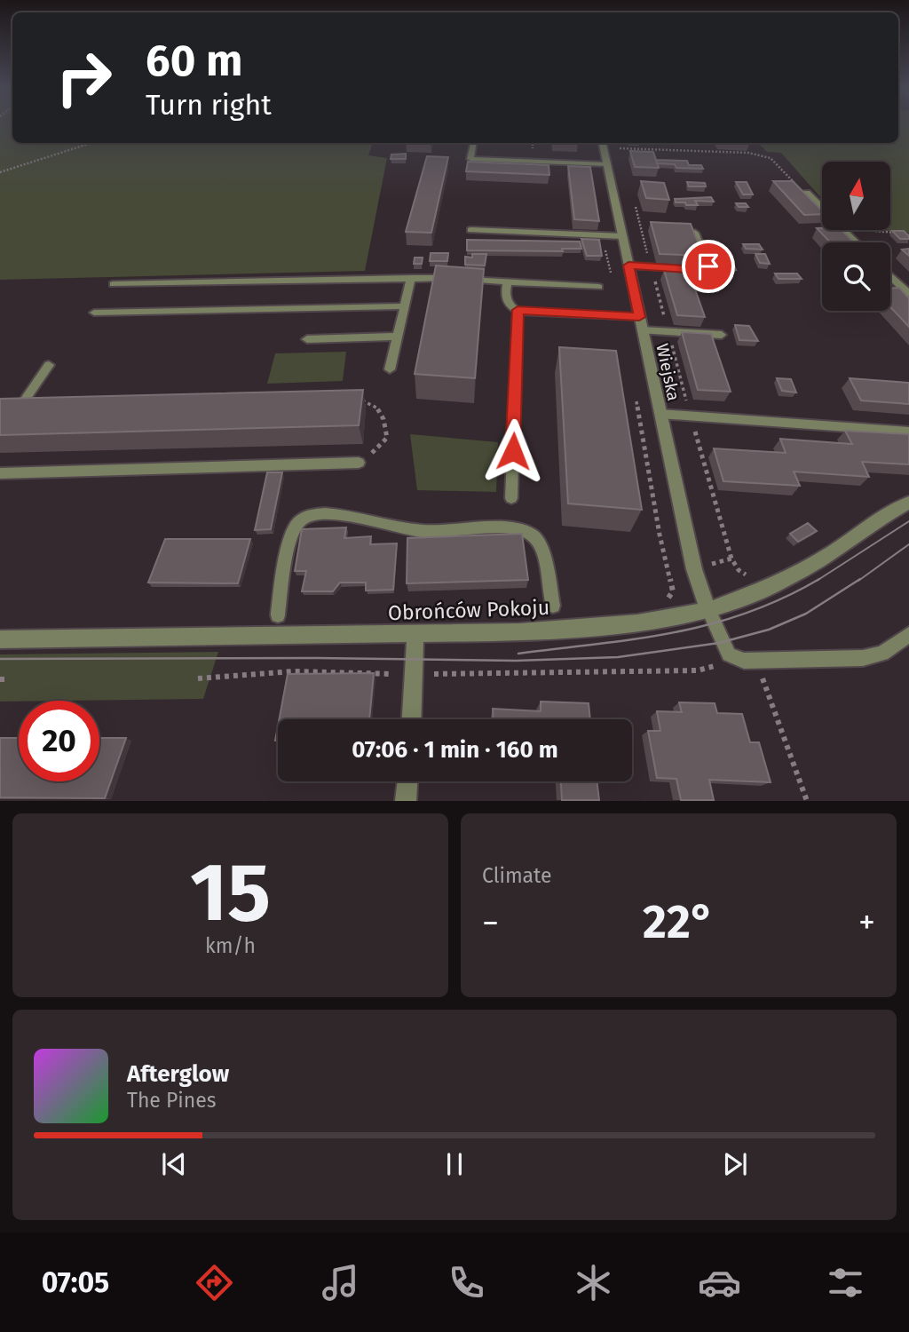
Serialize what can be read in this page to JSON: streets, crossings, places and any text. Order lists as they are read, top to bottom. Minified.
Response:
{"streets":{"street":["Wiejska","Obrońców Pokoju"]},"crossings":[["Wiejska","Obrońców Pokoju"]],"north":"top","page":{"turn":["60 m","Turn right"],"limit":"20","trip":"07:06 · 1 min · 160 m","tile":[["15","km/h"],"Climate"],"heat":["−","22°","+"],"song":["Afterglow","The Pines"],"tabs":"07:05"}}
